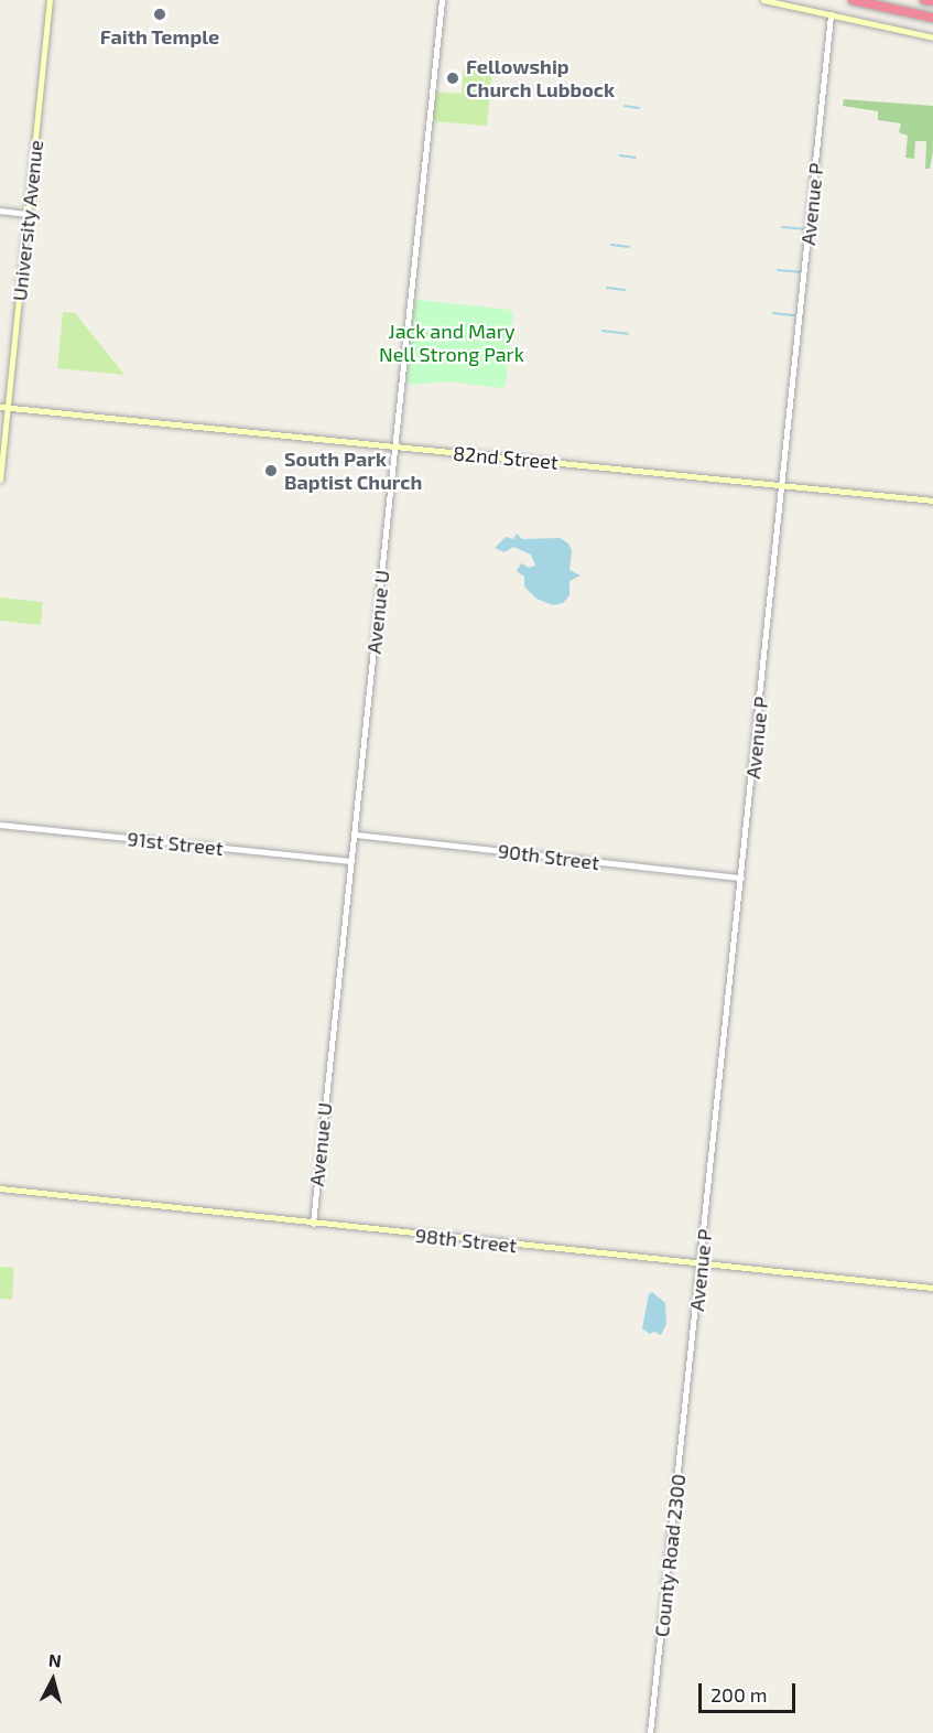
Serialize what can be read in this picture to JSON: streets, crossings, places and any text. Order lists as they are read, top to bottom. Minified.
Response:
{"streets":{"main road":["University Avenue","82nd Street","98th Street"],"street":["Avenue P","Avenue U","91st Street","90th Street","County Road 2300"]},"crossings":[["Avenue P","82nd Street"],["Avenue P","90th Street"],["Avenue P","98th Street"],["Avenue P","County Road 2300"],["University Avenue","82nd Street"],["82nd Street","Avenue U"],["Avenue U","91st Street"],["Avenue U","90th Street"],["Avenue U","98th Street"]],"parks":["Jack and Mary Nell Strong Park"],"places":["Faith Temple","Fellowship Church Lubbock","South Park Baptist Church"],"scale_bar":"200 m","north":"top"}
